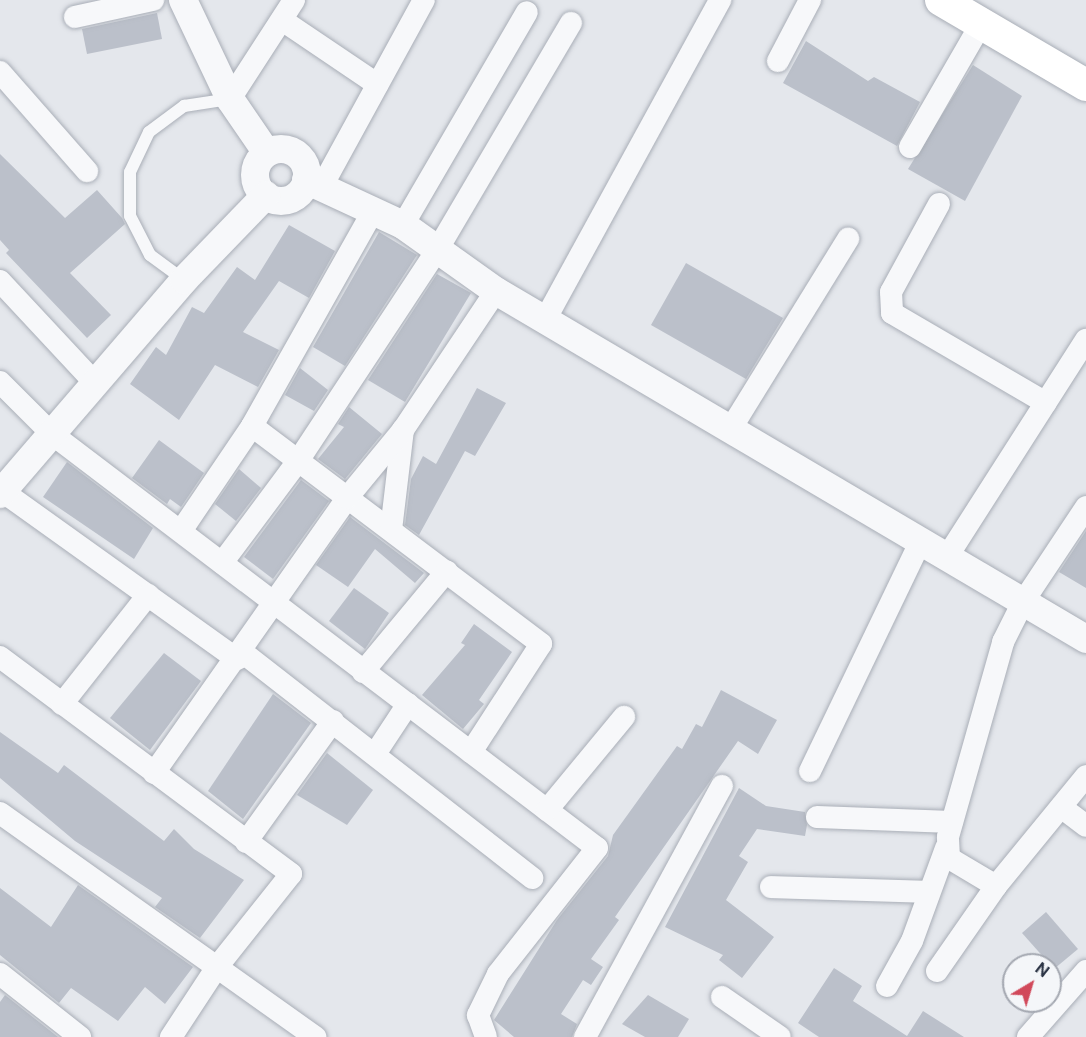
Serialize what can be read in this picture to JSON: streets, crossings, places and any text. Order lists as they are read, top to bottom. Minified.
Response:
{"north":"top right"}
